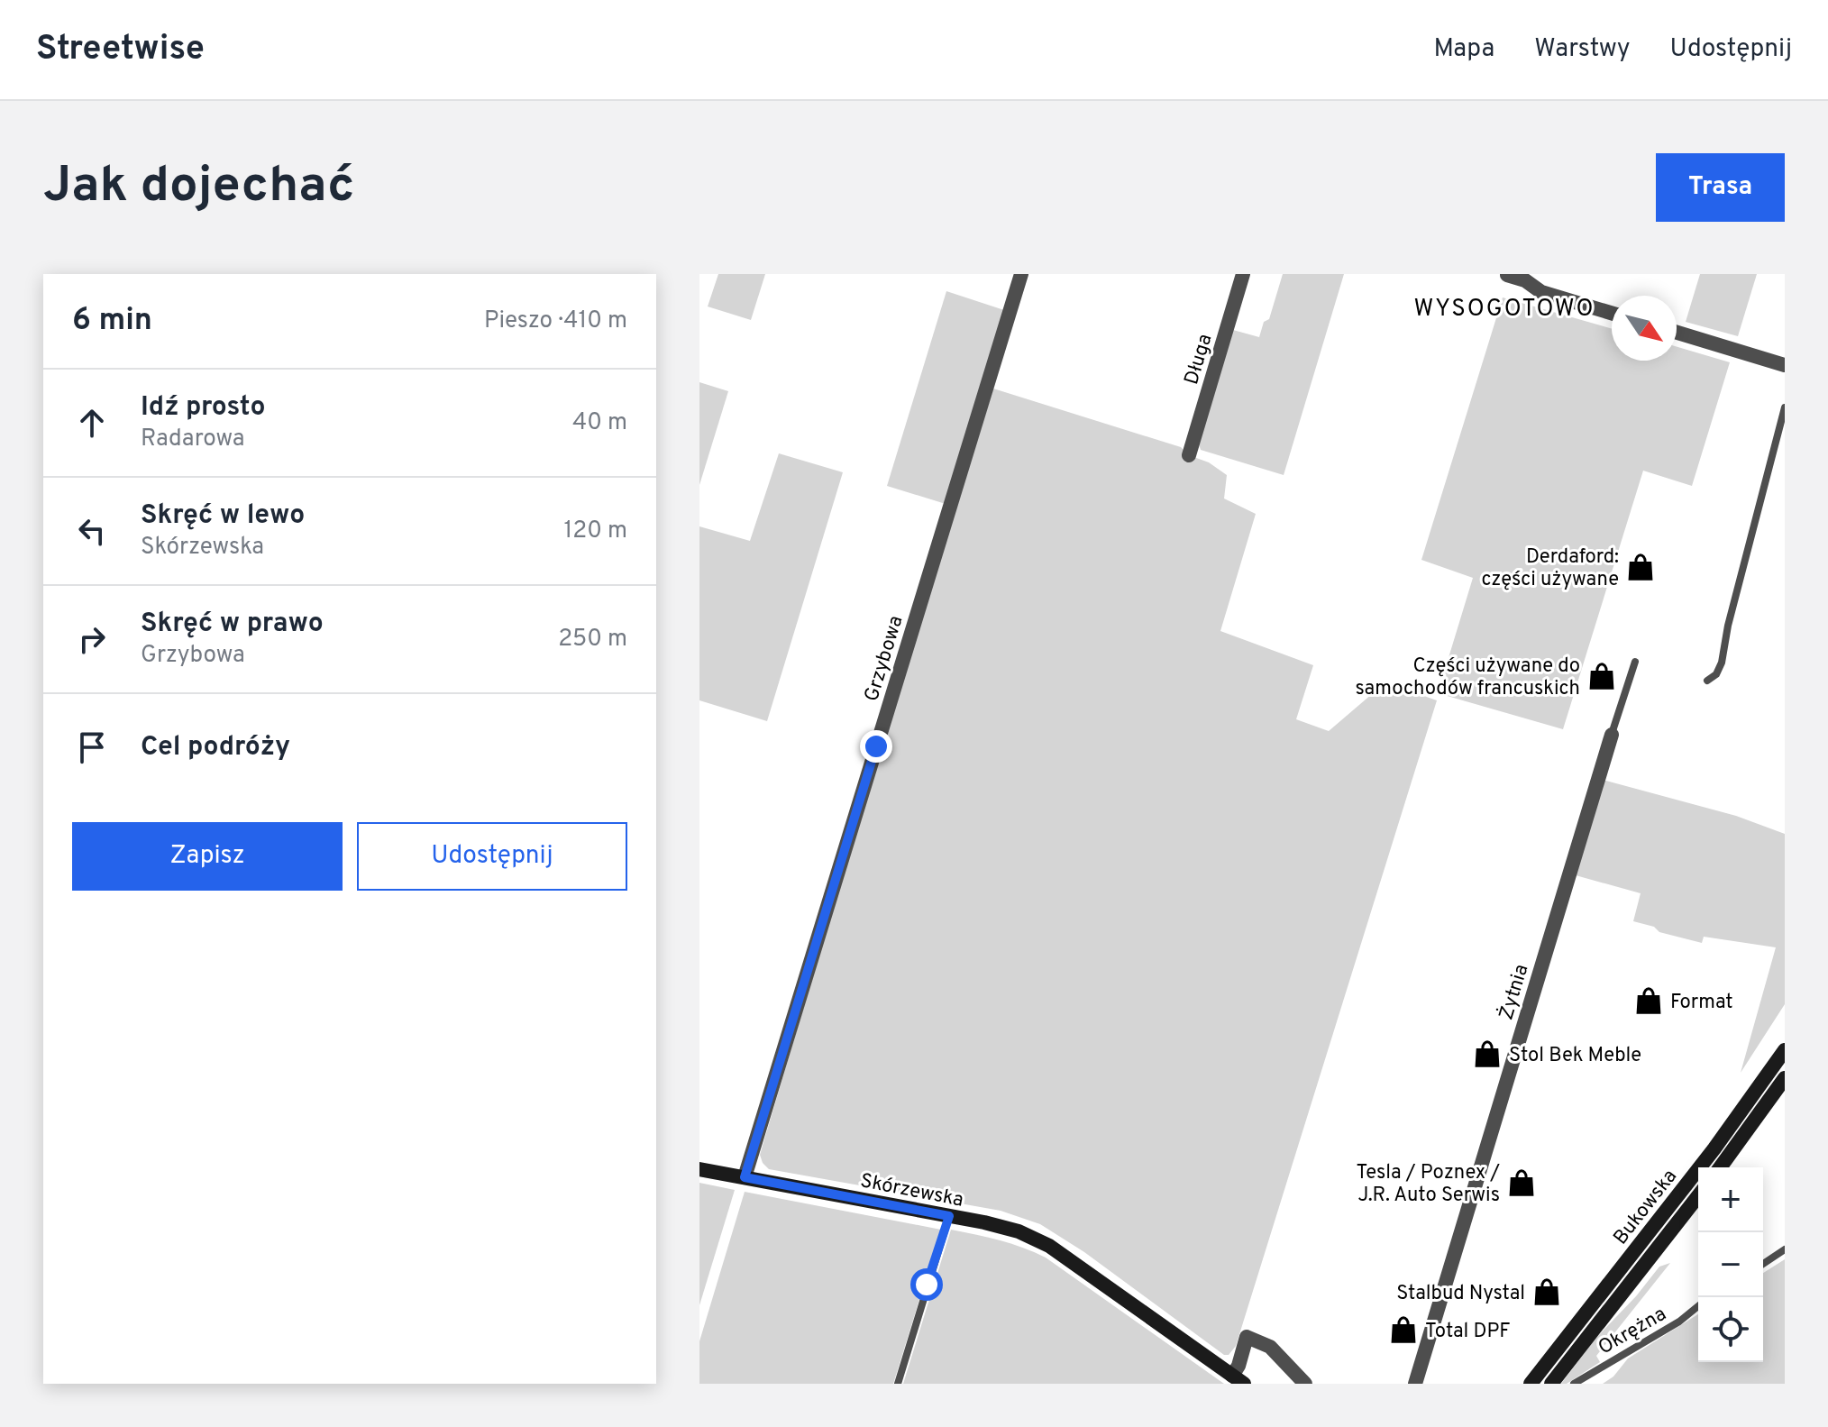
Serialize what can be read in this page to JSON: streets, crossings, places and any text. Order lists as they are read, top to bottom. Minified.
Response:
{"streets":{"main road":["Skórzewska","Bukowska"],"street":["Długa","Grzybowa","Żytnia"],"lane":["Okrężna"]},"crossings":[["Grzybowa","Skórzewska"]],"districts":["WYSOGOTOWO"],"places":{"shop":["Derdaford: części używane","Części używane do samochodów francuskich","Format","Stol Bek Meble","Tesla / Poznex / J.R. Auto Serwis","Stalbud Nystal","Total DPF"]},"north":"bottom right","page":{"header":"Streetwise","nav":["Mapa","Warstwy","Udostępnij"],"buttons":["Trasa",["Zapisz","Udostępnij"]],"title":"Jak dojechać","heading":["6 min","Pieszo · 410 m"],"list":[["Idź prosto","Radarowa","40 m"],["Skręć w lewo","Skórzewska","120 m"],["Skręć w prawo","Grzybowa","250 m"],"Cel podróży"],"map_buttons":["+","−"]}}
